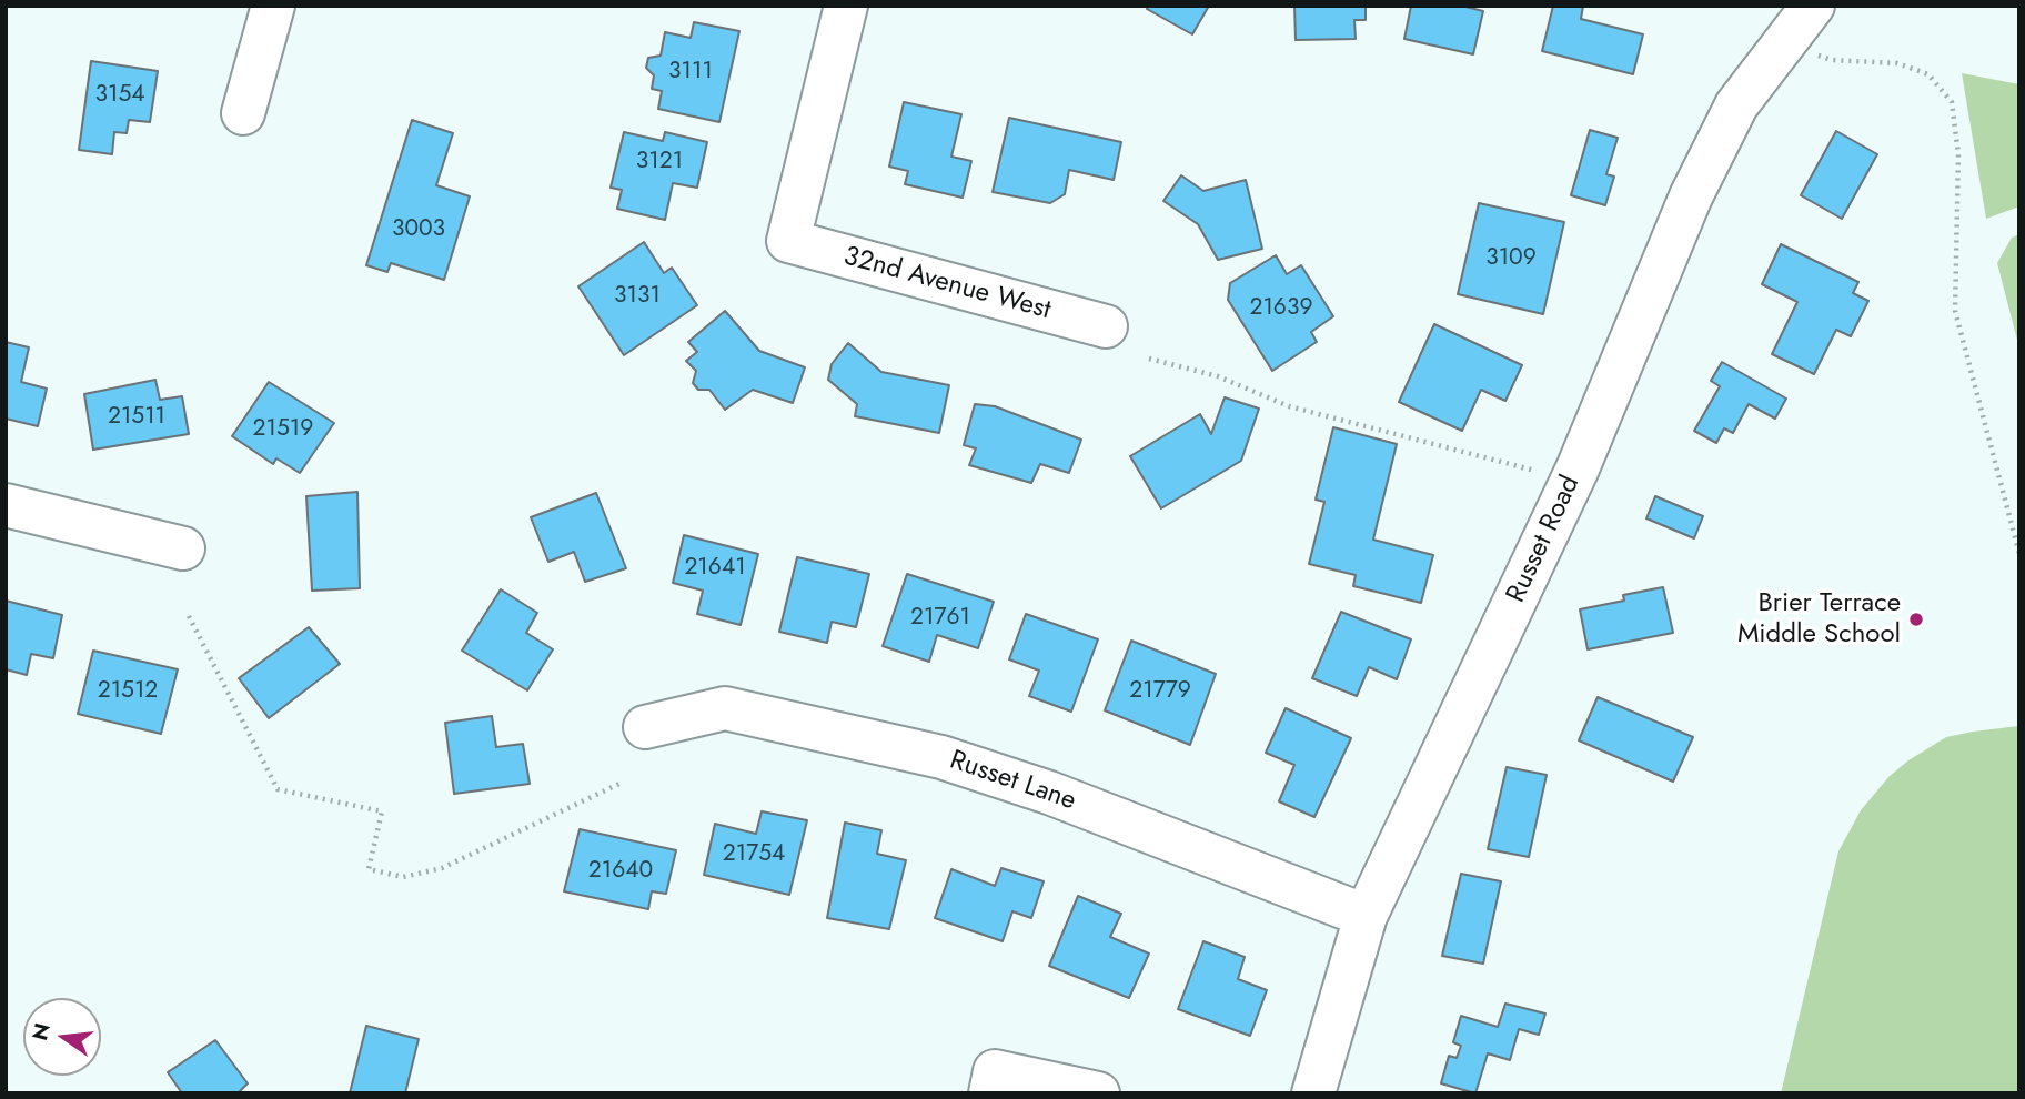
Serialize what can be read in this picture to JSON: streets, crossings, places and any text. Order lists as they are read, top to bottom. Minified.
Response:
{"streets":{"street":["32nd Avenue West","Russet Road","Russet Lane"]},"crossings":[["Russet Road","Russet Lane"]],"places":["Brier Terrace Middle School"],"house_numbers":["3111","3154","3121","3003","3109","3131","21639","21511","21519","21641","21761","21512","21779","21754","21640"],"north":"left"}
